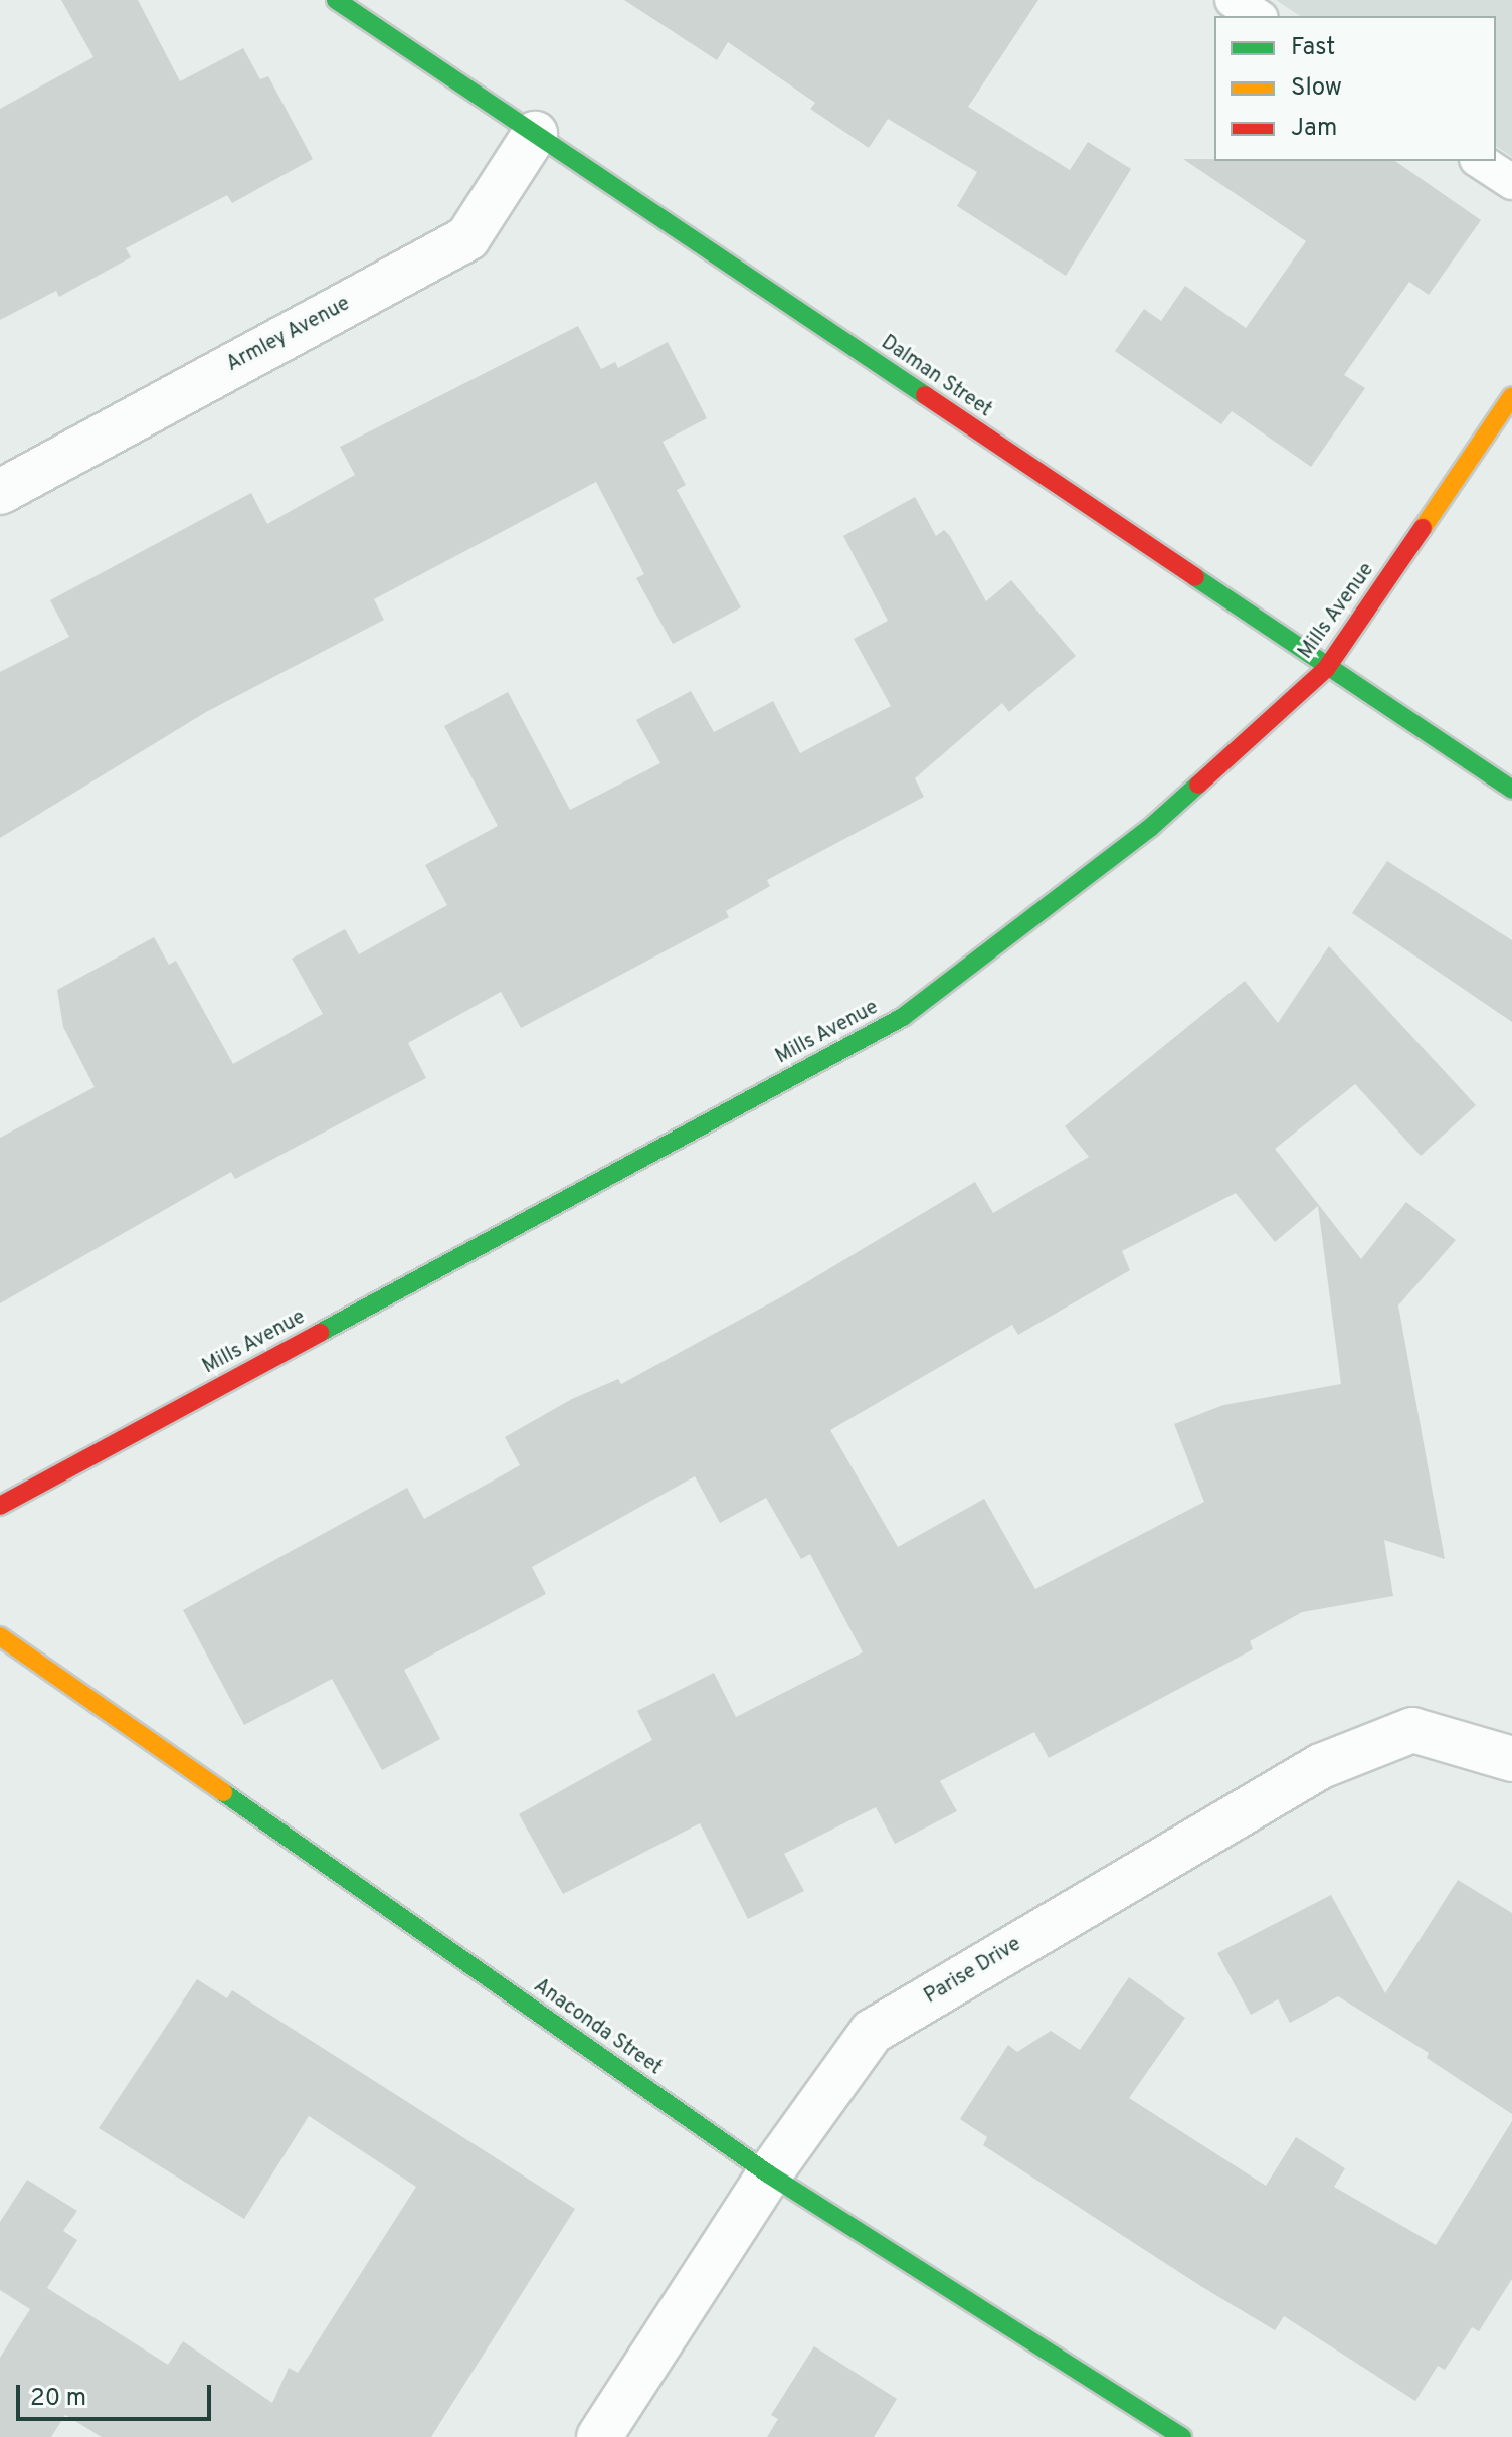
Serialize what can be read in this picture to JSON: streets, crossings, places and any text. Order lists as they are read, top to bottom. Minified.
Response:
{"streets":{"street":["Armley Avenue","Dalman Street","Mills Avenue","Parise Drive","Anaconda Street"]},"crossings":[["Armley Avenue","Dalman Street"],["Dalman Street","Mills Avenue"],["Parise Drive","Anaconda Street"]],"legend":["Fast","Slow","Jam"],"scale_bar":"20 m"}
